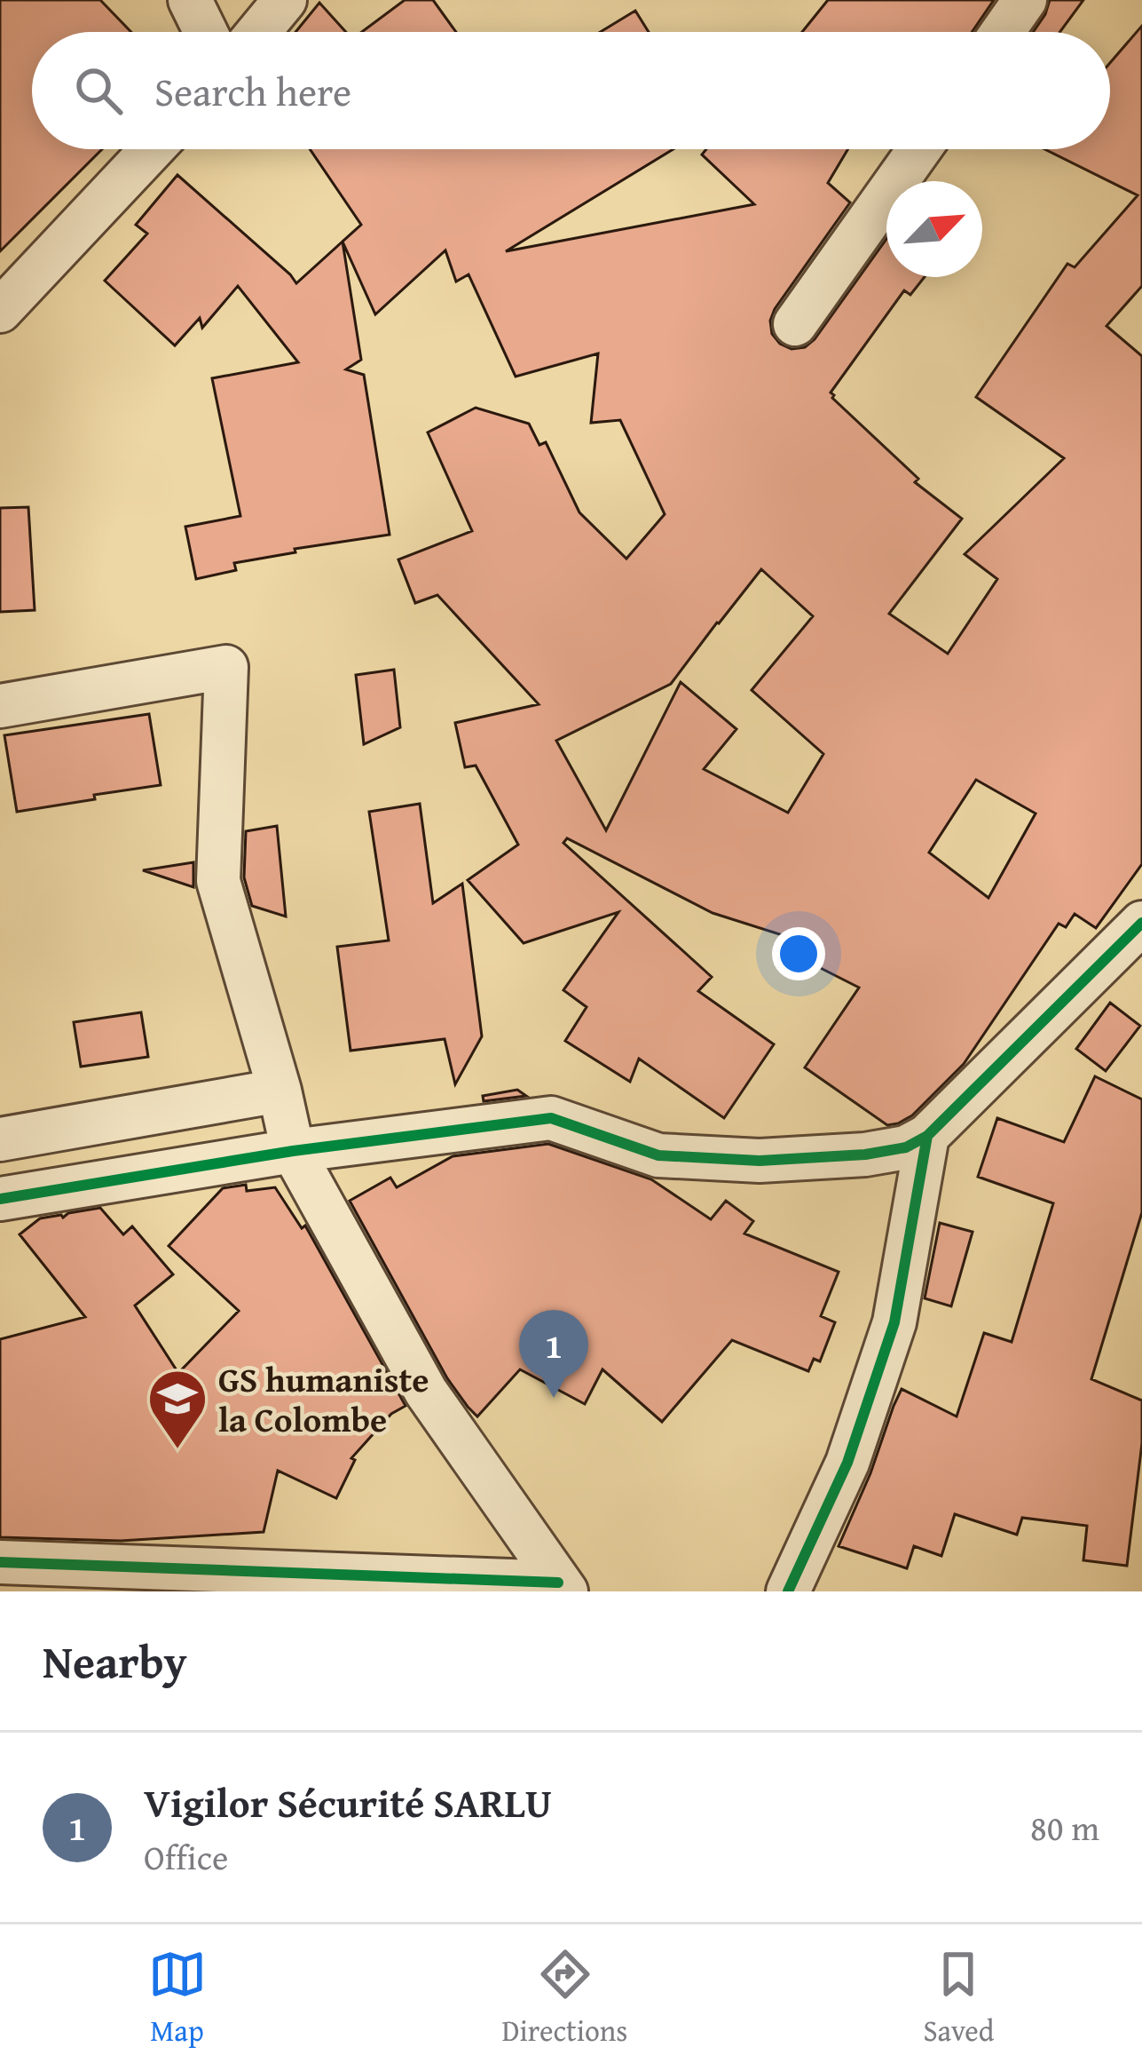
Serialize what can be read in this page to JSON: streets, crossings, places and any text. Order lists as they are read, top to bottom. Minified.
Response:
{"places":{"school or university":["GS humaniste la Colombe"]},"north":"top right","page":{"search":"Search here","pins":"1","heading":"Nearby","list":[{"mark":"1","name":"Vigilor Sécurité SARLU","note":"Office","value":"80 m"}],"nav":["Map","Directions","Saved"]}}
